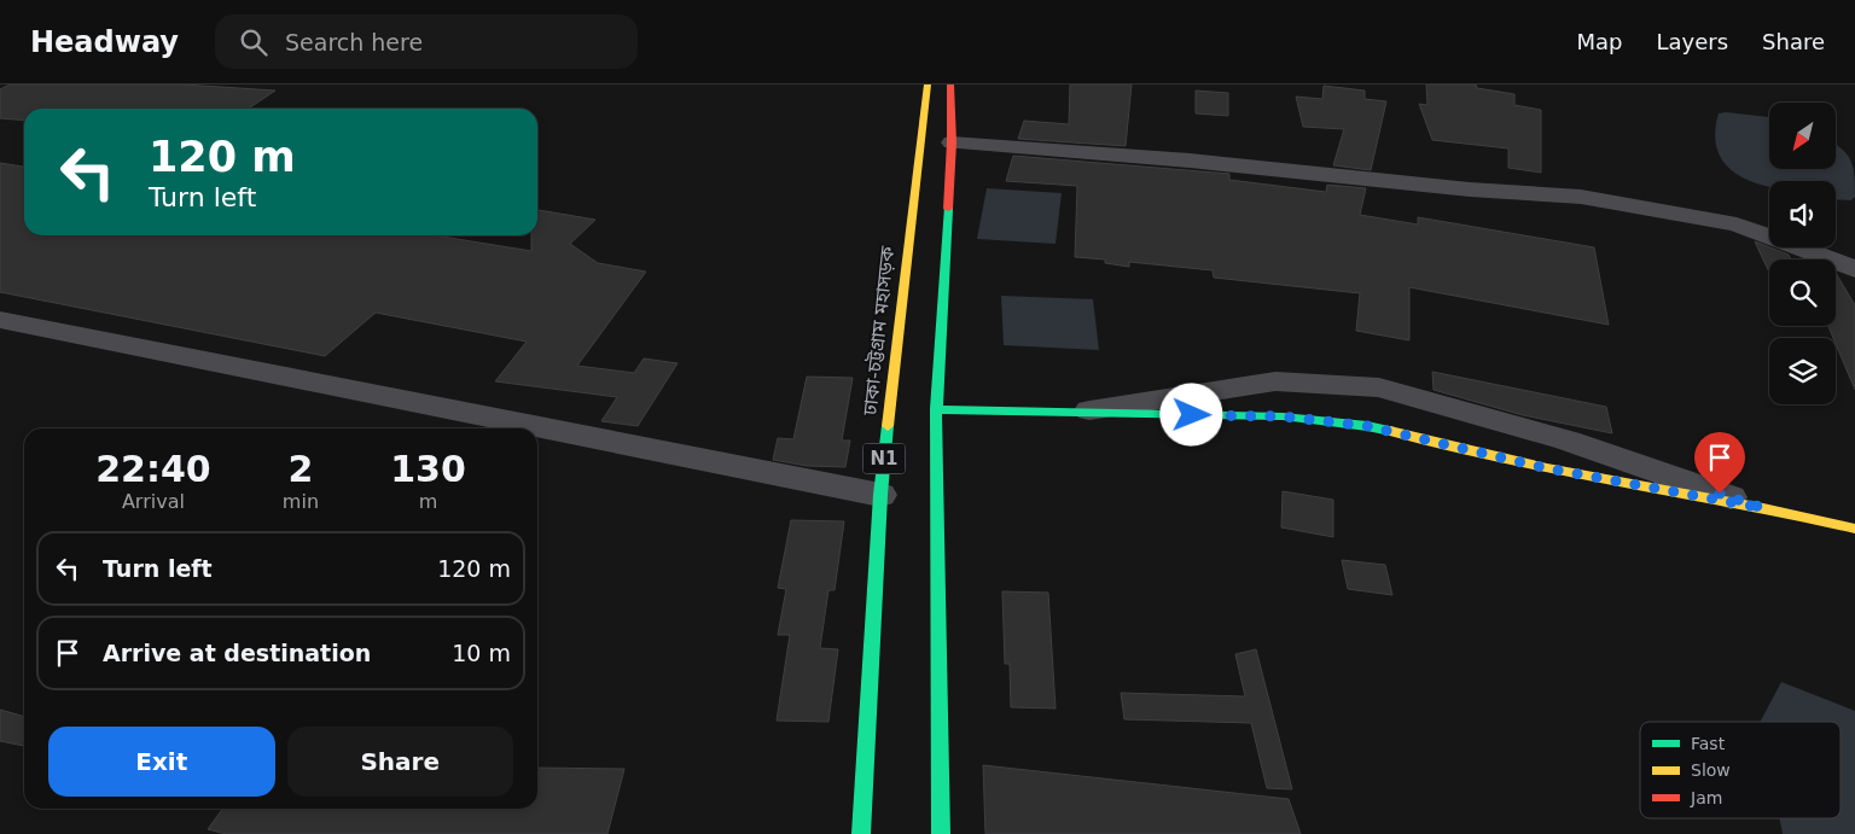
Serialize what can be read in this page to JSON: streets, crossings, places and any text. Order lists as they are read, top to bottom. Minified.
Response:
{"streets":{"main road":["ঢাকা-চট্টগ্রাম মহাসড়ক","N1"]},"legend":["Fast","Slow","Jam"],"north":"bottom left","page":{"header":"Headway","search":"Search here","nav":["Map","Layers","Share"],"turn":["120 m","Turn left"],"eta":["22:40","Arrival","2","min","130","m"],"list":[{"name":"Turn left","value":"120 m"},{"name":"Arrive at destination","value":"10 m"}],"buttons":["Exit","Share"]}}
